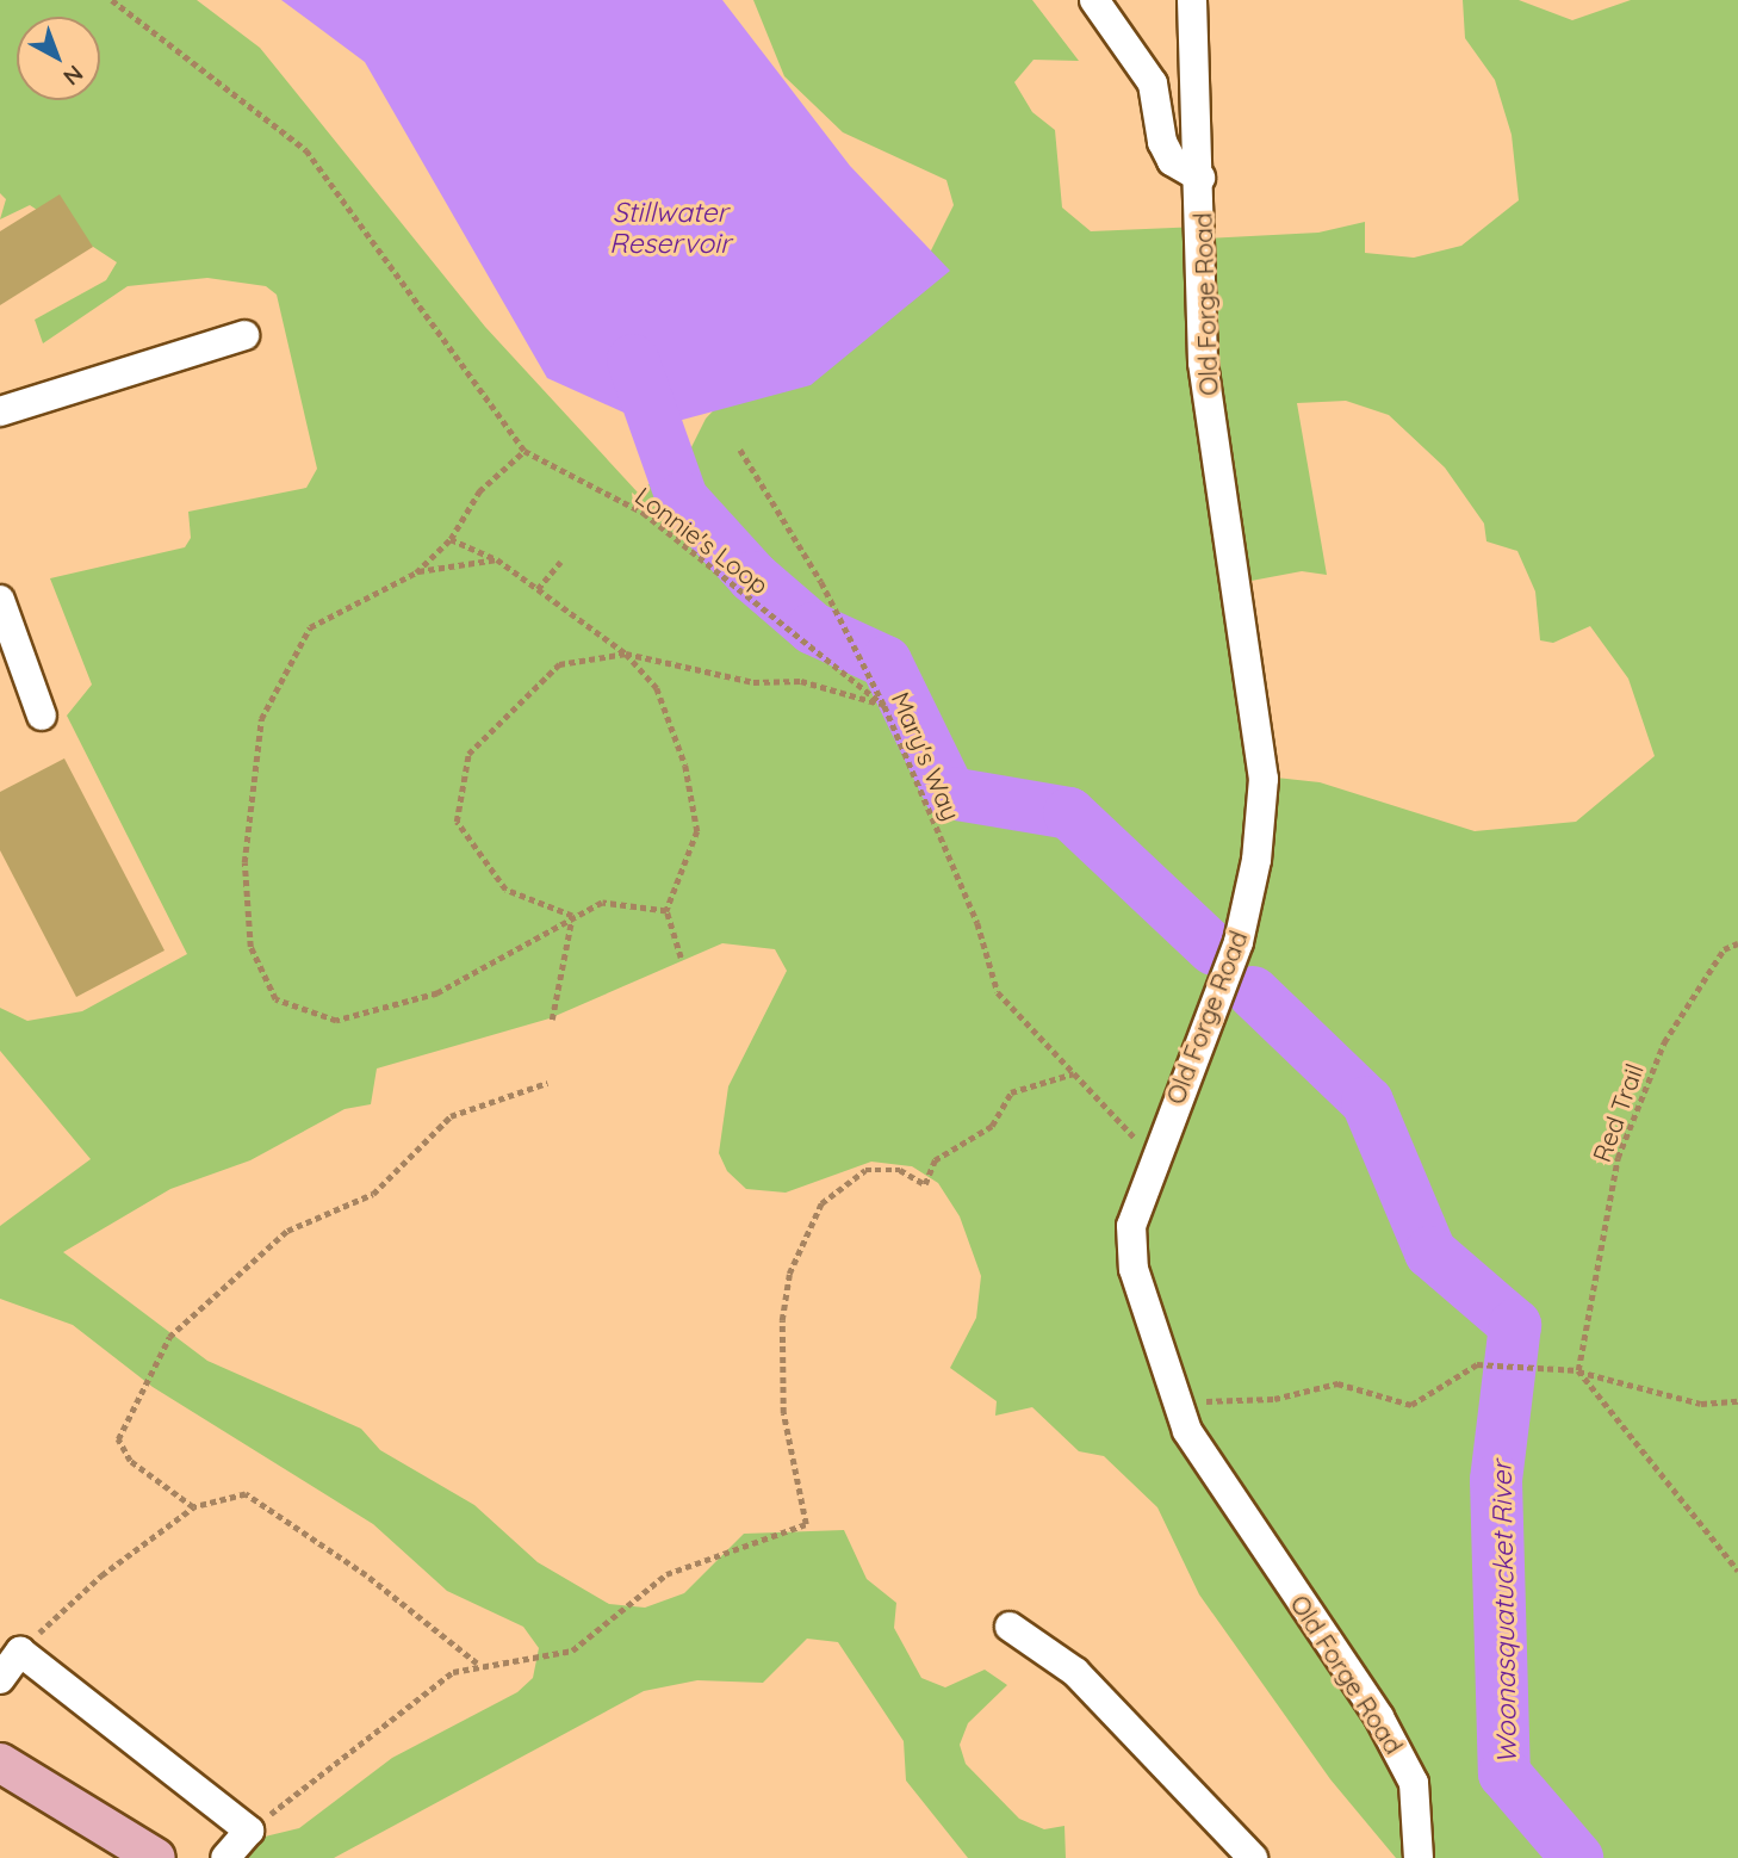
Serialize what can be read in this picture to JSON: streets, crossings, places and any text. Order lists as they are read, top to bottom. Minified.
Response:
{"streets":{"street":["Old Forge Road"],"path":["Lonnie's Loop","Mary's Way","Red Trail"]},"crossings":[["Old Forge Road","Mary's Way"],["Lonnie's Loop","Mary's Way"]],"water":["Stillwater Reservoir","Woonasquatucket River"],"north":"bottom right"}
